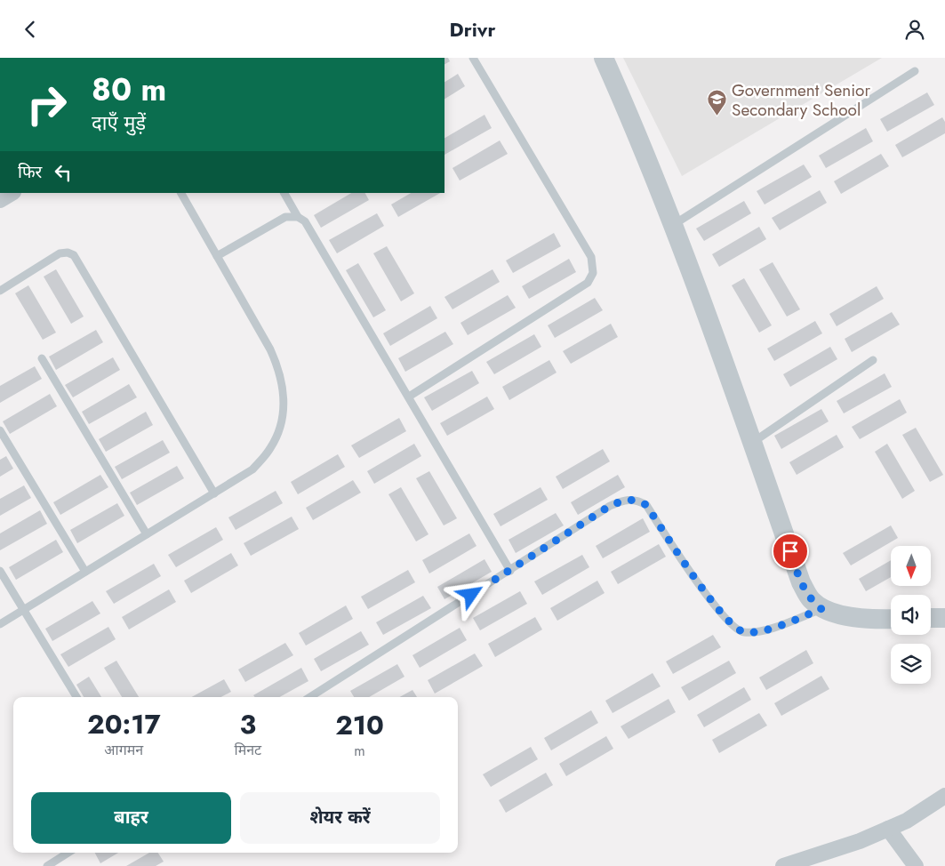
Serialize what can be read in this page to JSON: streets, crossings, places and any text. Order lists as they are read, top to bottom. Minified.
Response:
{"places":{"school or university":["Government Senior Secondary School"]},"north":"bottom","page":{"header":"Drivr","turn":["80 m","दाएँ मुड़ें"],"then":"फिर","eta":["20:17","आगमन","3","मिनट","210","m"],"buttons":["बाहर","शेयर करें"]}}
